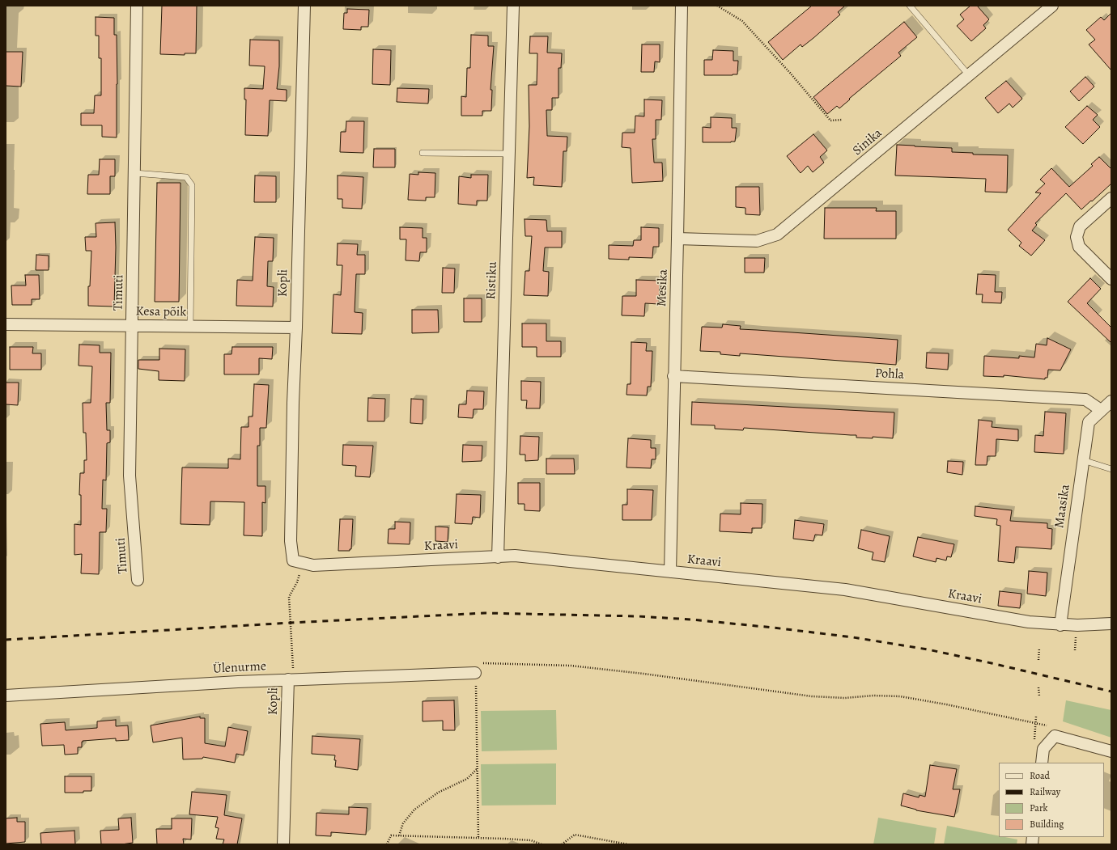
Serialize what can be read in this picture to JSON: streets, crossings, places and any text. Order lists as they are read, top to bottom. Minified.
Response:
{"streets":{"street":["Sinika","Ristiku","Kopli","Mesika","Timuti","Kesa põik","Pohla","Maasika","Kraavi","Ülenurme"]},"crossings":[["Sinika","Mesika"],["Ristiku","Kraavi"],["Kopli","Kesa põik"],["Kopli","Kraavi"],["Kopli","Ülenurme"],["Mesika","Pohla"],["Mesika","Kraavi"],["Timuti","Kesa põik"],["Pohla","Maasika"],["Maasika","Kraavi"]],"legend":["Road","Railway","Park","Building"]}
